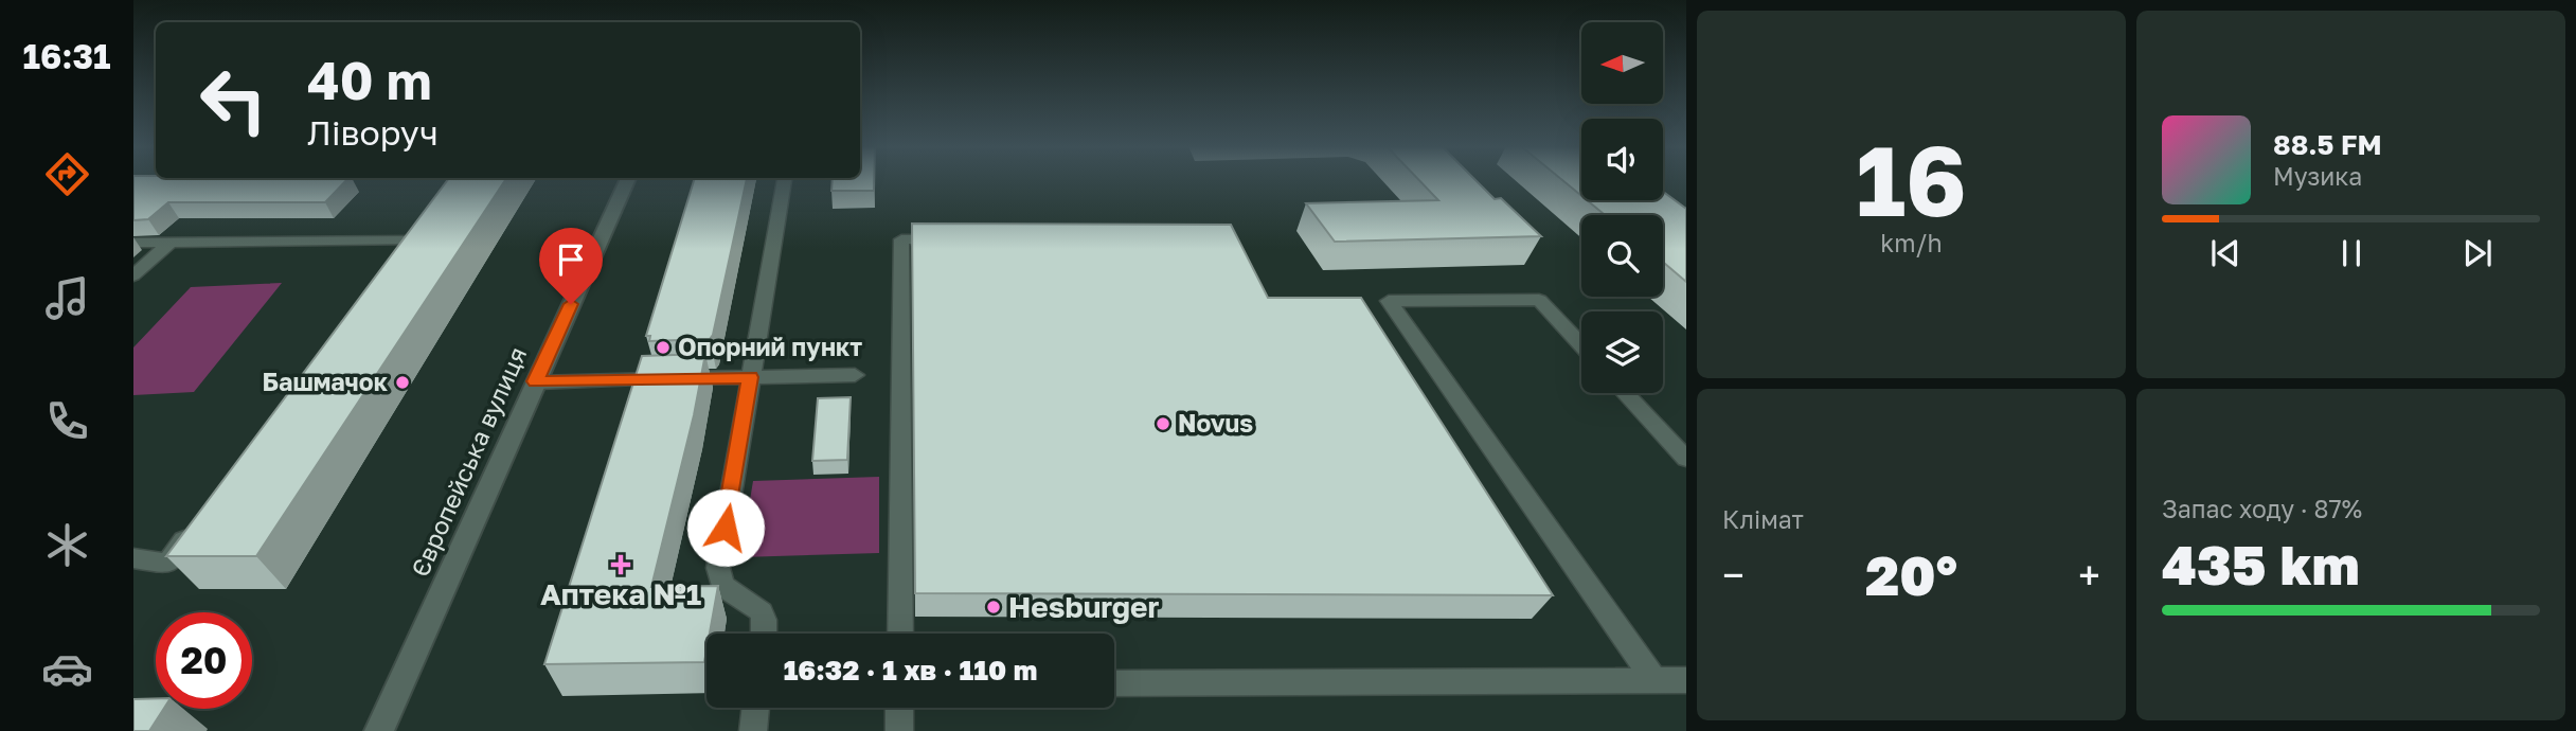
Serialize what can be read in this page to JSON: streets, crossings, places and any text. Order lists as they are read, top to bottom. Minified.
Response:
{"streets":{"street":["Європейська вулиця"]},"places":{"other":["Опорний пункт","Башмачок","Novus","Hesburger"],"health":["Аптека №1"]},"north":"left","page":{"tabs":"16:31","tile":[["16","km/h"],"Клімат",["Запас ходу · 87%","435 km"]],"turn":["40 m","Ліворуч"],"song":["88.5 FM","Музика"],"heat":["−","20°","+"],"limit":"20","trip":"16:32 · 1 хв · 110 m"}}
